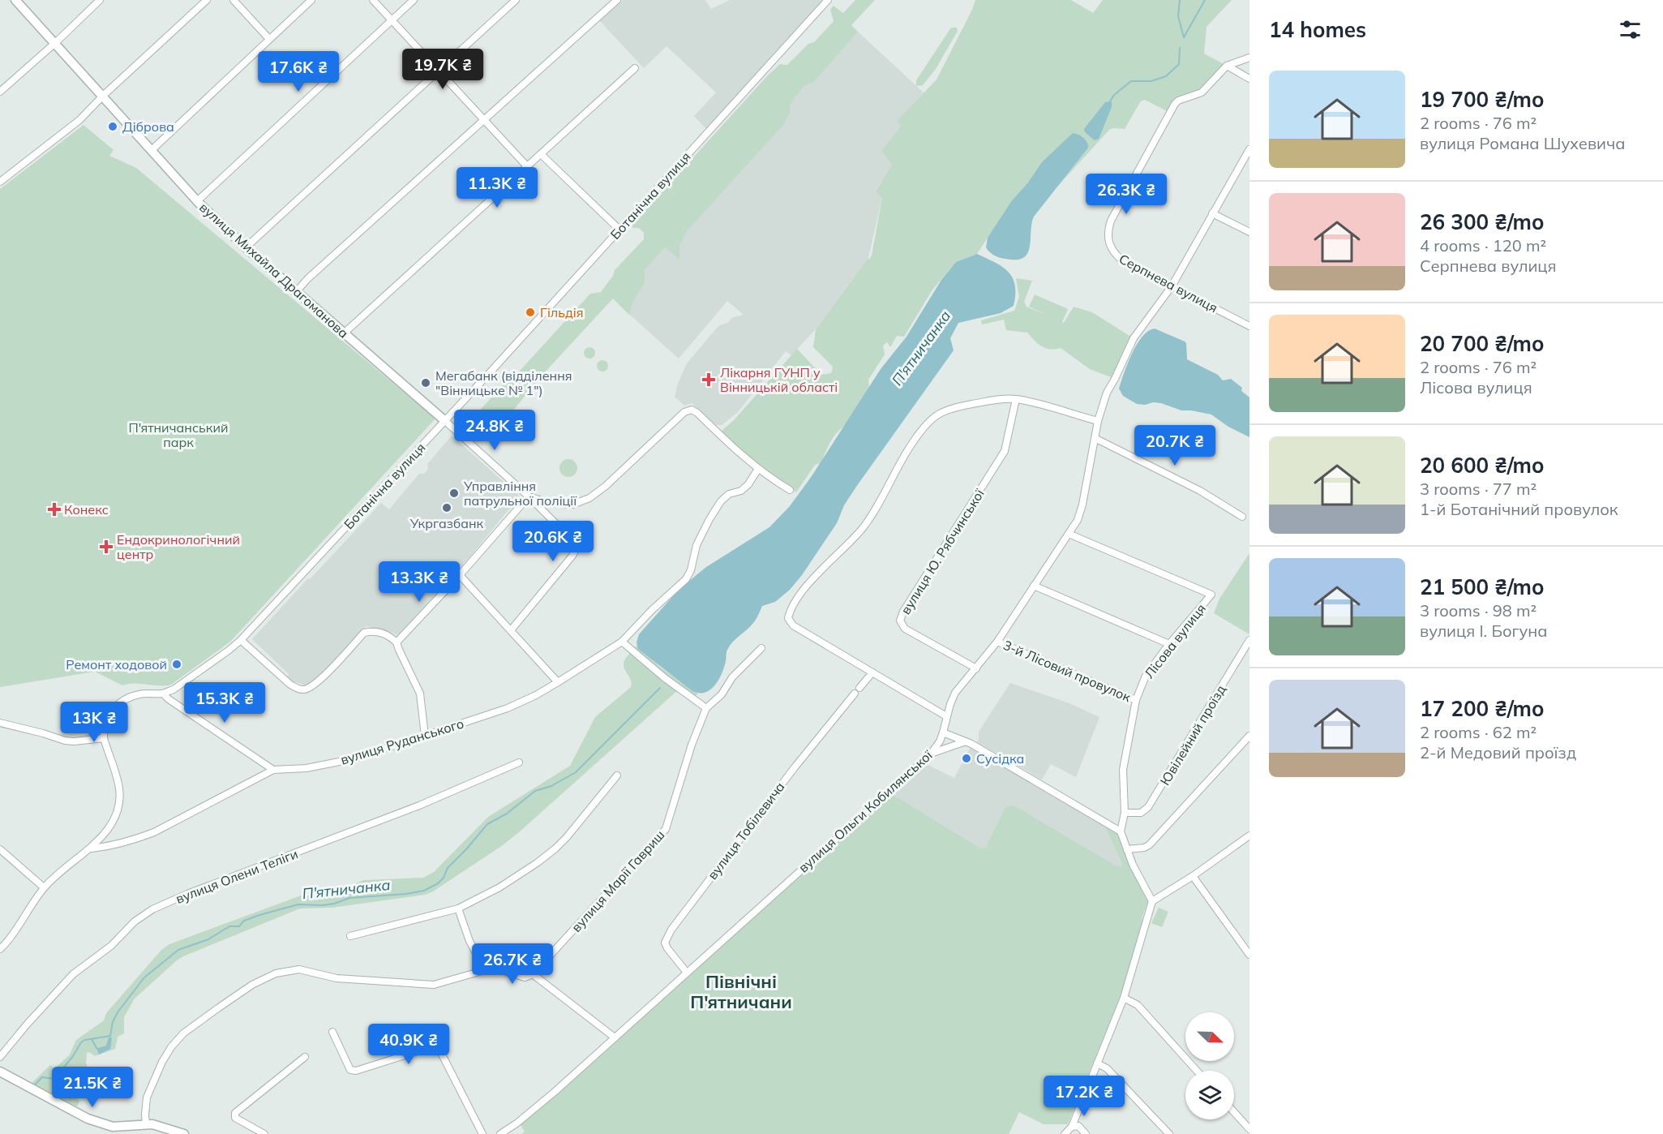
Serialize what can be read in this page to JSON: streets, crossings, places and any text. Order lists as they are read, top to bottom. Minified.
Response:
{"streets":{"street":["Ботанічна вулиця","вулиця Михайла Драгоманова","Серпнева вулиця","вулиця Ю. Рябчинської","Лісова вулиця","3-й Лісовий провулок","Ювілейний проїзд","вулиця Руданського","вулиця Ольги Кобилянської","вулиця Тобілевича","вулиця Олени Теліги","вулиця Марії Гавриш"]},"crossings":[["Ботанічна вулиця","вулиця Михайла Драгоманова"],["Серпнева вулиця","вулиця Ольги Кобилянської"],["вулиця Ю. Рябчинської","вулиця Ольги Кобилянської"],["Лісова вулиця","3-й Лісовий провулок"],["Лісова вулиця","Ювілейний проїзд"],["Лісова вулиця","вулиця Ольги Кобилянської"],["3-й Лісовий провулок","вулиця Ольги Кобилянської"],["вулиця Ольги Кобилянської","вулиця Тобілевича"]],"districts":["Північні П'ятничани"],"water":["П'ятничанка"],"parks":["П'ятничанський парк"],"places":{"other":["Діброва","Гільдія","Мегабанк (відділення \"Вінницьке № 1\")","Управління патрульної поліції","Укргазбанк","Ремонт ходовой","Сусідка"],"health":["Лікарня ГУНП у Вінницькій області","Конекс","Ендокринологічний центр"]},"north":"bottom right","page":{"heading":"14 homes","price":["19.7K ₴","17.6K ₴","11.3K ₴","26.3K ₴","24.8K ₴","20.7K ₴","20.6K ₴","13.3K ₴","15.3K ₴","13K ₴","26.7K ₴","40.9K ₴","21.5K ₴","17.2K ₴"],"list":[{"name":"19 700 ₴/mo","note":"2 rooms · 76 m² · вулиця Романа Шухевича"},{"name":"26 300 ₴/mo","note":"4 rooms · 120 m² · Серпнева вулиця"},{"name":"20 700 ₴/mo","note":"2 rooms · 76 m² · Лісова вулиця"},{"name":"20 600 ₴/mo","note":"3 rooms · 77 m² · 1-й Ботанічний провулок"},{"name":"21 500 ₴/mo","note":"3 rooms · 98 m² · вулиця І. Богуна"},{"name":"17 200 ₴/mo","note":"2 rooms · 62 m² · 2-й Медовий проїзд"}]}}
